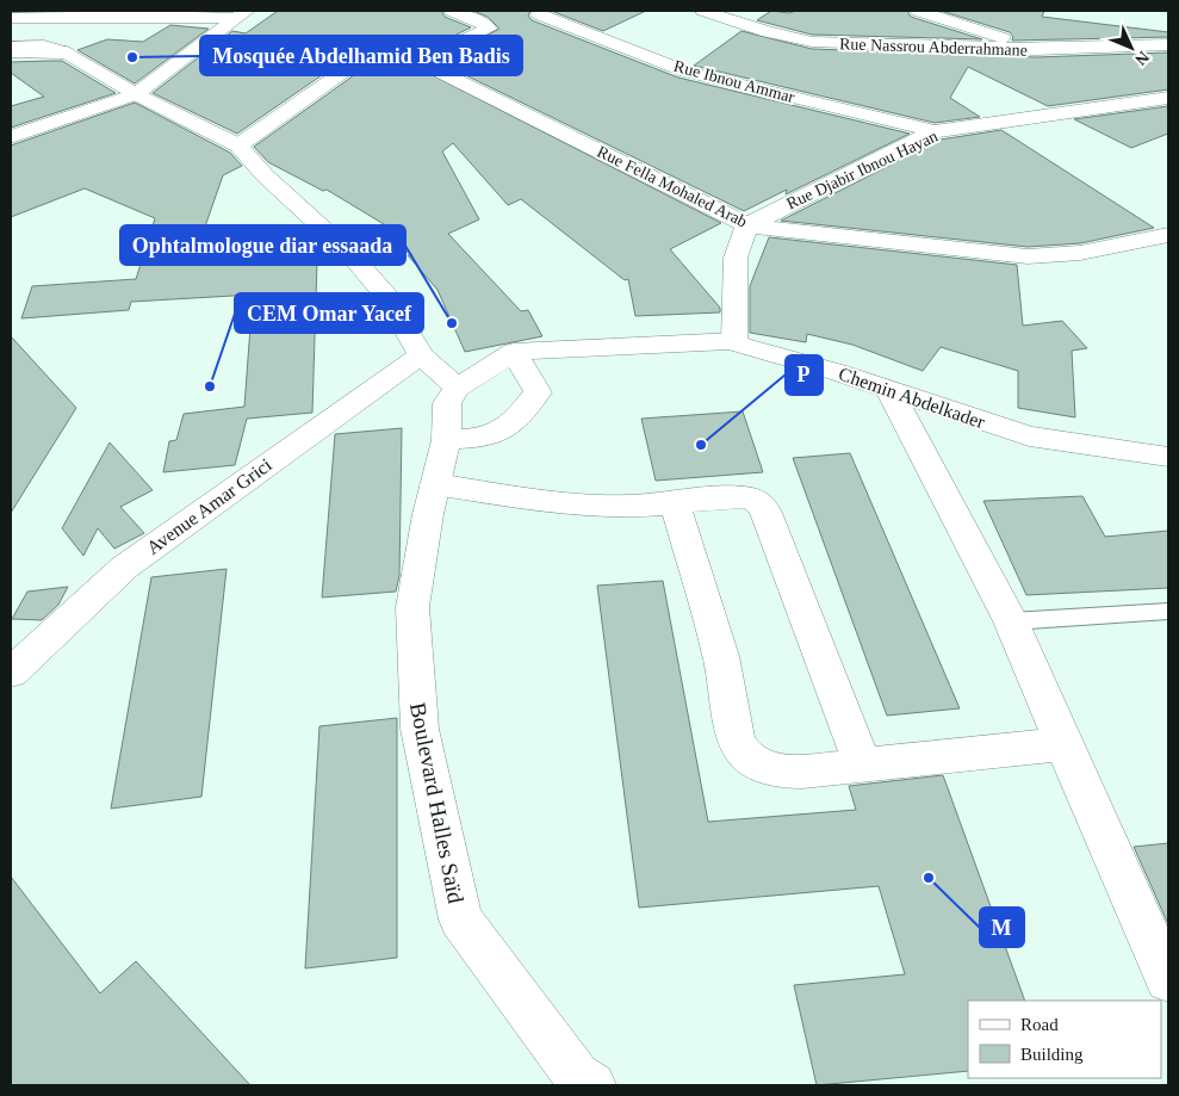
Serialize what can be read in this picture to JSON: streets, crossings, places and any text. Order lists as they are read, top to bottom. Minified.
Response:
{"streets":{"street":["Rue Nassrou Abderrahmane","Rue Ibnou Ammar","Rue Djabir Ibnou Hayan","Rue Fella Mohaled Arab","Chemin Abdelkader","Avenue Amar Grici","Boulevard Halles Saïd"]},"crossings":[["Rue Ibnou Ammar","Rue Djabir Ibnou Hayan"],["Rue Djabir Ibnou Hayan","Rue Fella Mohaled Arab"]],"places":["Mosquée Abdelhamid Ben Badis","Ophtalmologue diar essaada","CEM Omar Yacef","P","M"],"legend":["Road","Building"],"north":"bottom right"}
